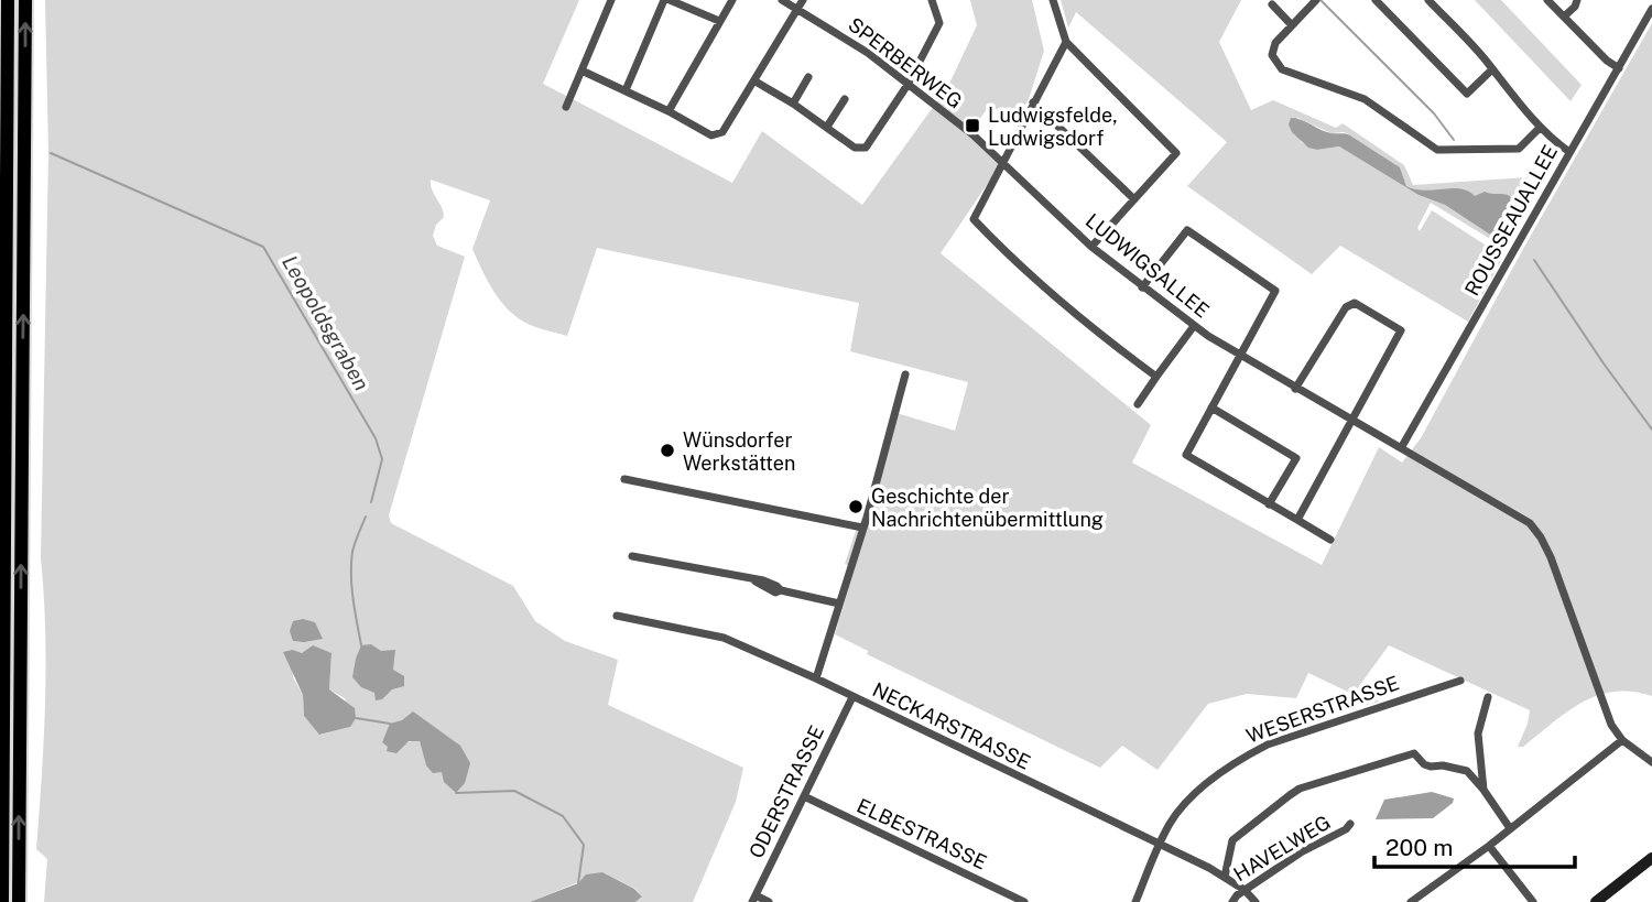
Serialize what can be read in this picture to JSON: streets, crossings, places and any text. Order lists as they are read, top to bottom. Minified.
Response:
{"streets":{"street":["SPERBERWEG","ROUSSEAUALLEE","LUDWIGSALLEE","WESERSTRASSE","NECKARSTRASSE","ODERSTRASSE","ELBESTRASSE","HAVELWEG"]},"crossings":[["SPERBERWEG","LUDWIGSALLEE"],["ROUSSEAUALLEE","LUDWIGSALLEE"],["WESERSTRASSE","NECKARSTRASSE"],["NECKARSTRASSE","ODERSTRASSE"],["NECKARSTRASSE","HAVELWEG"],["ODERSTRASSE","ELBESTRASSE"]],"water":["Leopoldsgraben"],"places":{"transit":["Ludwigsfelde, Ludwigsdorf"],"other":["Wünsdorfer Werkstätten","Geschichte der Nachrichtenübermittlung"]},"scale_bar":"200 m"}
